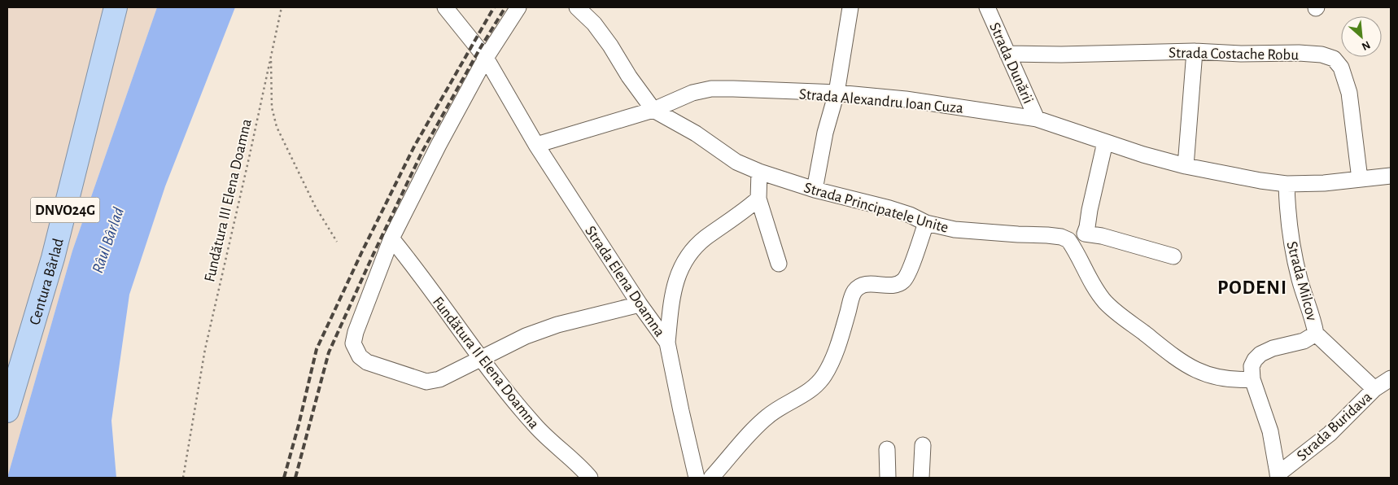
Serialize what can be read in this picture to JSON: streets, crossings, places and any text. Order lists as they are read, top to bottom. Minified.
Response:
{"streets":{"highway":["DNVO24G","Centura Bârlad"],"street":["Strada Costache Robu","Strada Dunării","Strada Alexandru Ioan Cuza","Strada Principatele Unite","Strada Elena Doamna","Strada Milcov","Fundătura II Elena Doamna","Strada Buridava"],"path":["Fundătura III Elena Doamna"]},"crossings":[["Strada Costache Robu","Strada Dunării"],["Strada Costache Robu","Strada Alexandru Ioan Cuza"],["Strada Dunării","Strada Alexandru Ioan Cuza"],["Strada Alexandru Ioan Cuza","Strada Principatele Unite"],["Strada Alexandru Ioan Cuza","Strada Elena Doamna"],["Strada Alexandru Ioan Cuza","Strada Milcov"],["Strada Milcov","Strada Buridava"]],"districts":["PODENI"],"water":["Râul Bârlad"],"north":"bottom right"}
